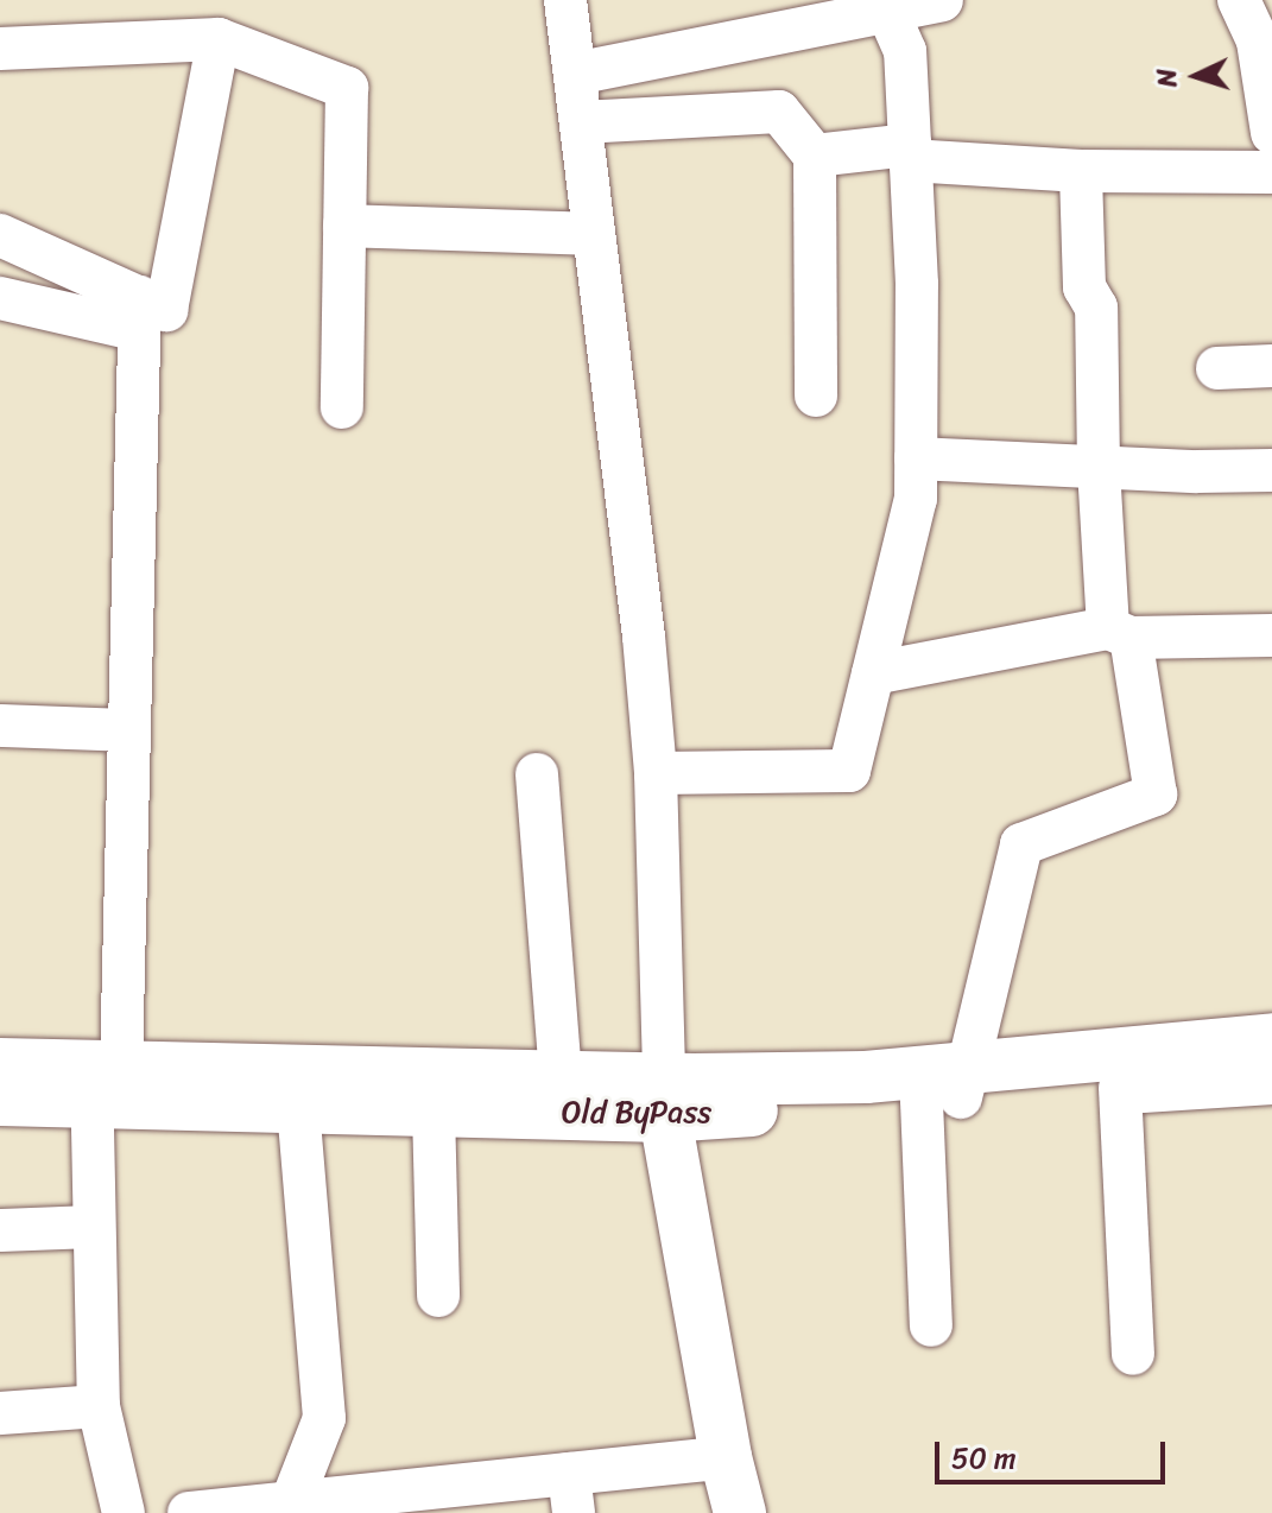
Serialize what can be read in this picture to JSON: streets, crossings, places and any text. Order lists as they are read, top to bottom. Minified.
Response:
{"streets":{"main road":["Old ByPass"]},"scale_bar":"50 m","north":"left"}
